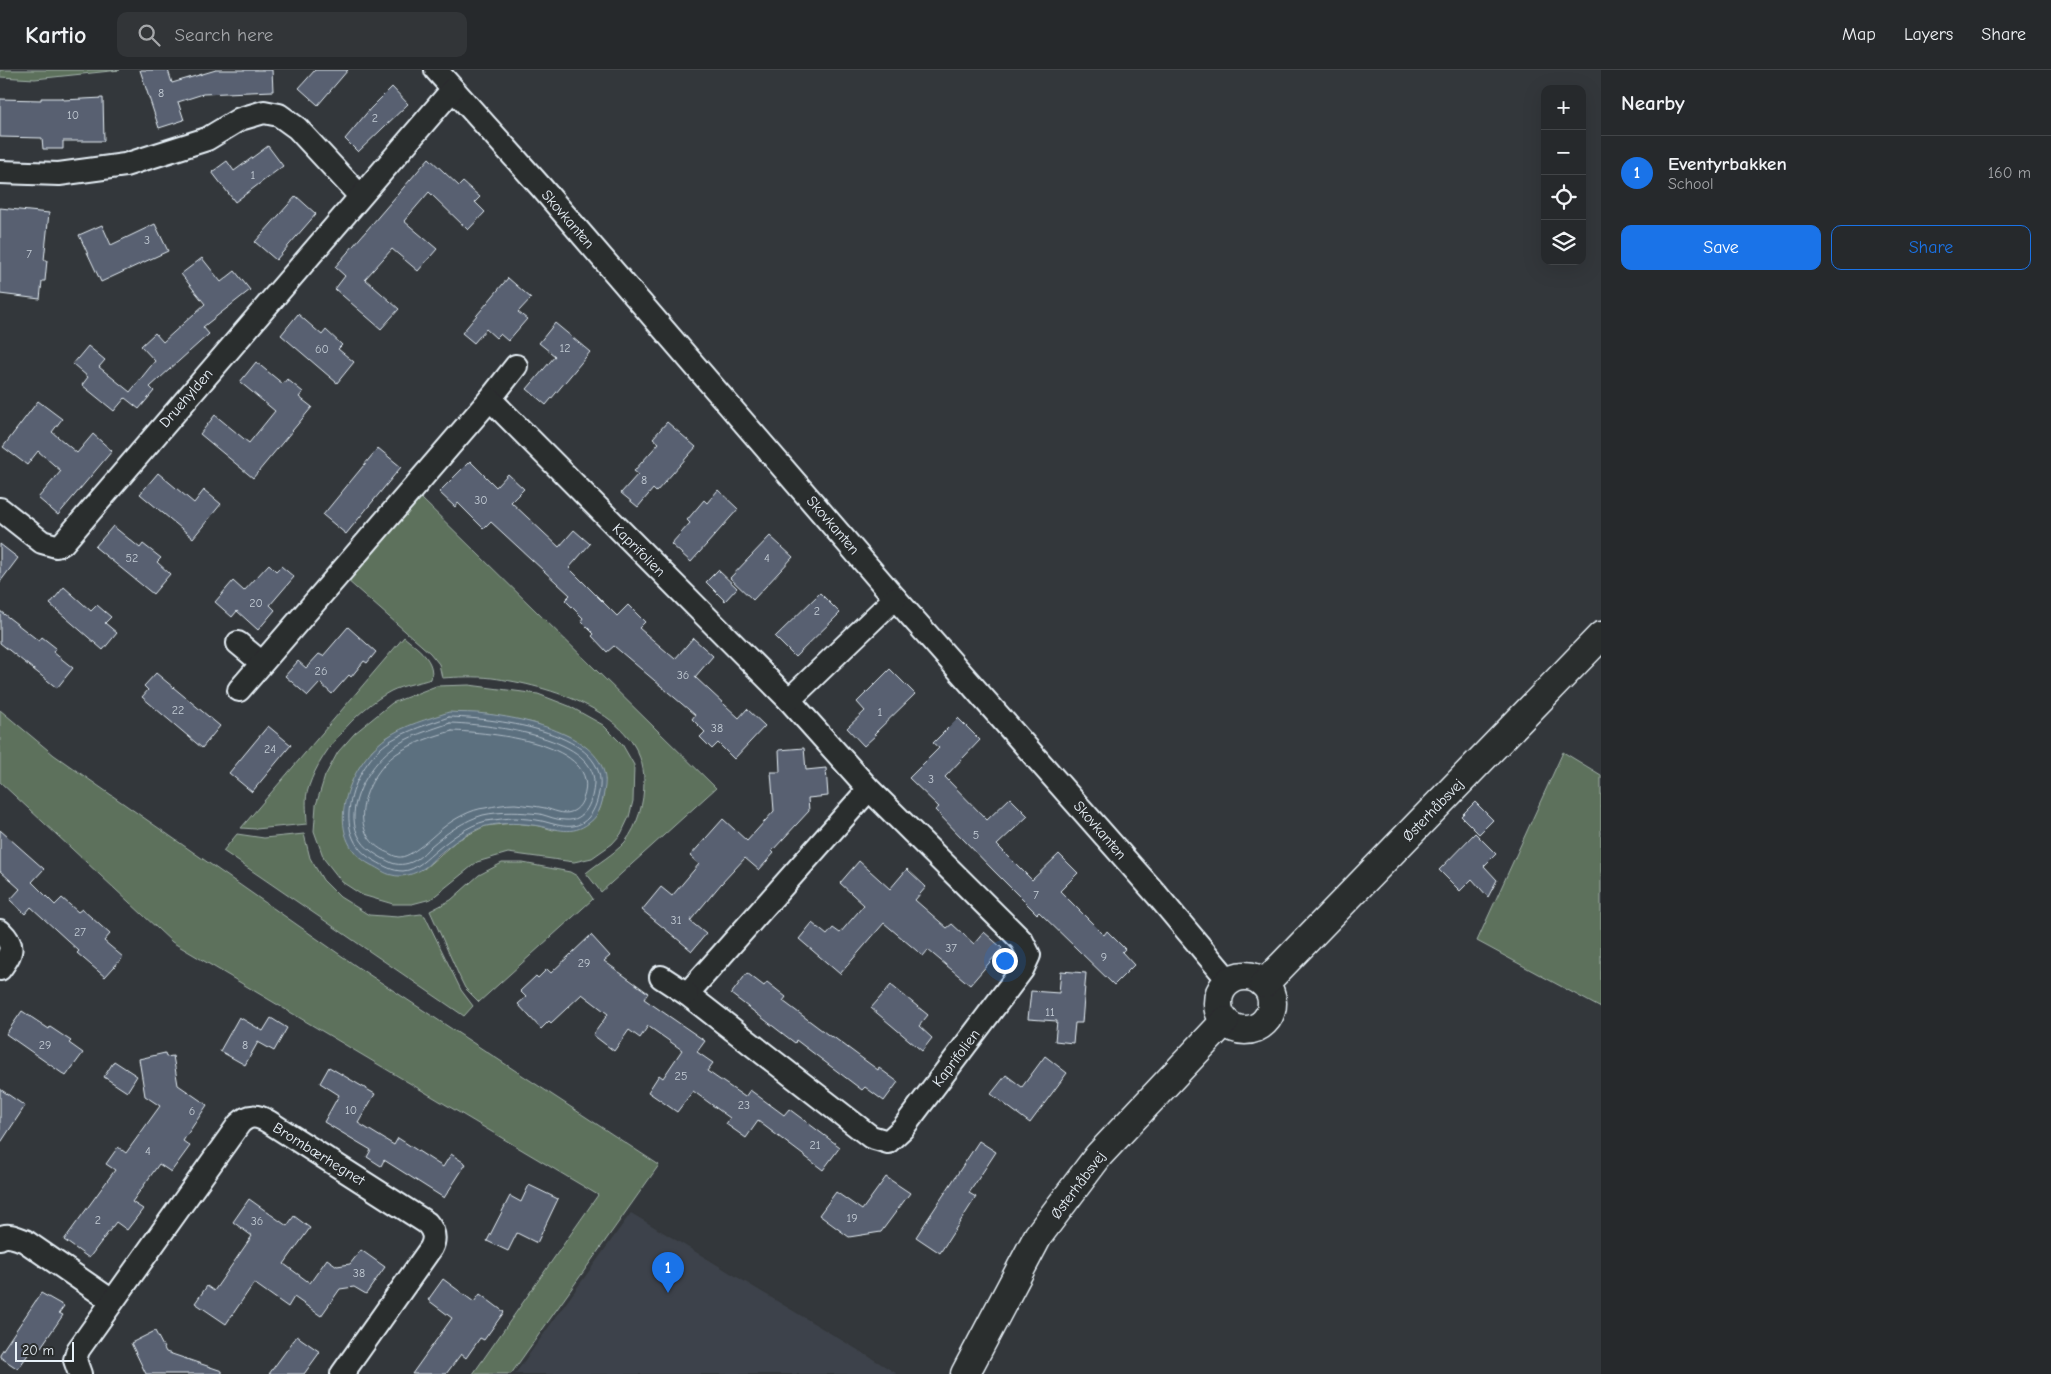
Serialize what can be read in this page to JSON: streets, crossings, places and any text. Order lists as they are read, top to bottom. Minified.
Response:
{"streets":{"street":["Skovkanten","Druehylden","Kaprifolien","Østerhåbsvej","Brombærhegnet"]},"crossings":[["Skovkanten","Druehylden"],["Skovkanten","Østerhåbsvej"]],"house_numbers":["8","10","2","1","3","7","12","60","8","30","52","4","20","2","26","36","22","1","38","24","3","5","7","31","27","37","9","29","11","29","8","25","23","10","6","21","4","19","2","36","38"],"scale_bar":"20 m","page":{"header":"Kartio","search":"Search here","nav":["Map","Layers","Share"],"heading":"Nearby","map_buttons":["+","−"],"list":[{"mark":"1","name":"Eventyrbakken","note":"School","value":"160 m"}],"buttons":["Save","Share"],"pins":"1","scale":"20 m"}}
